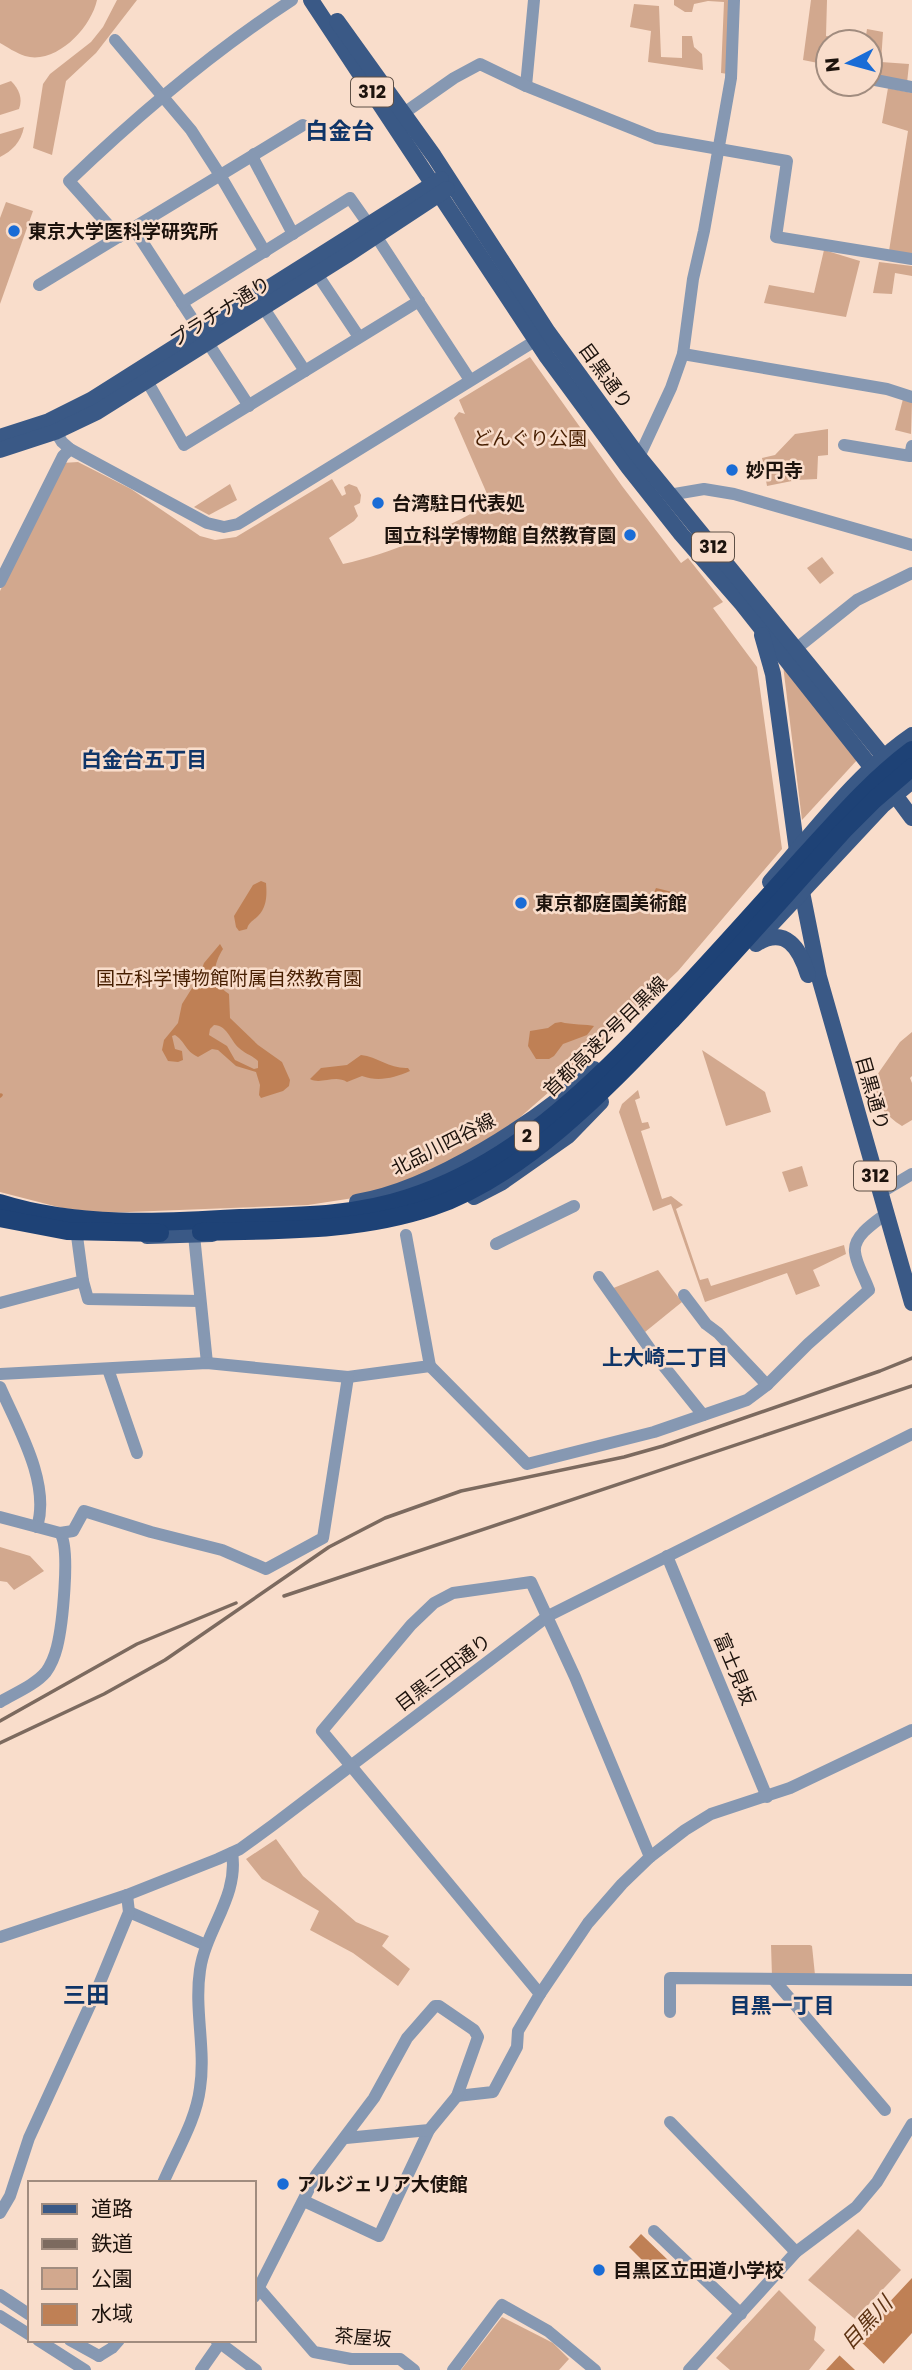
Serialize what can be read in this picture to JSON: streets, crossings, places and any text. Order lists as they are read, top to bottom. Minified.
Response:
{"streets":{"highway":["首都高速2号目黒線","2"],"main road":["312","プラチナ通り","目黒通り","北品川四谷線"],"street":["富士見坂","目黒三田通り","茶屋坂"]},"crossings":[["プラチナ通り","目黒通り"],["目黒通り","北品川四谷線"],["富士見坂","目黒三田通り"]],"districts":["白金台","白金台五丁目","上大崎二丁目","三田","目黒一丁目"],"water":["目黒川"],"parks":["どんぐり公園","国立科学博物館附属自然教育園"],"places":["東京大学医科学研究所","妙円寺","台湾駐日代表処","国立科学博物館 自然教育園","東京都庭園美術館","アルジェリア大使館","目黒区立田道小学校"],"legend":["道路","鉄道","公園","水域"],"north":"left"}
